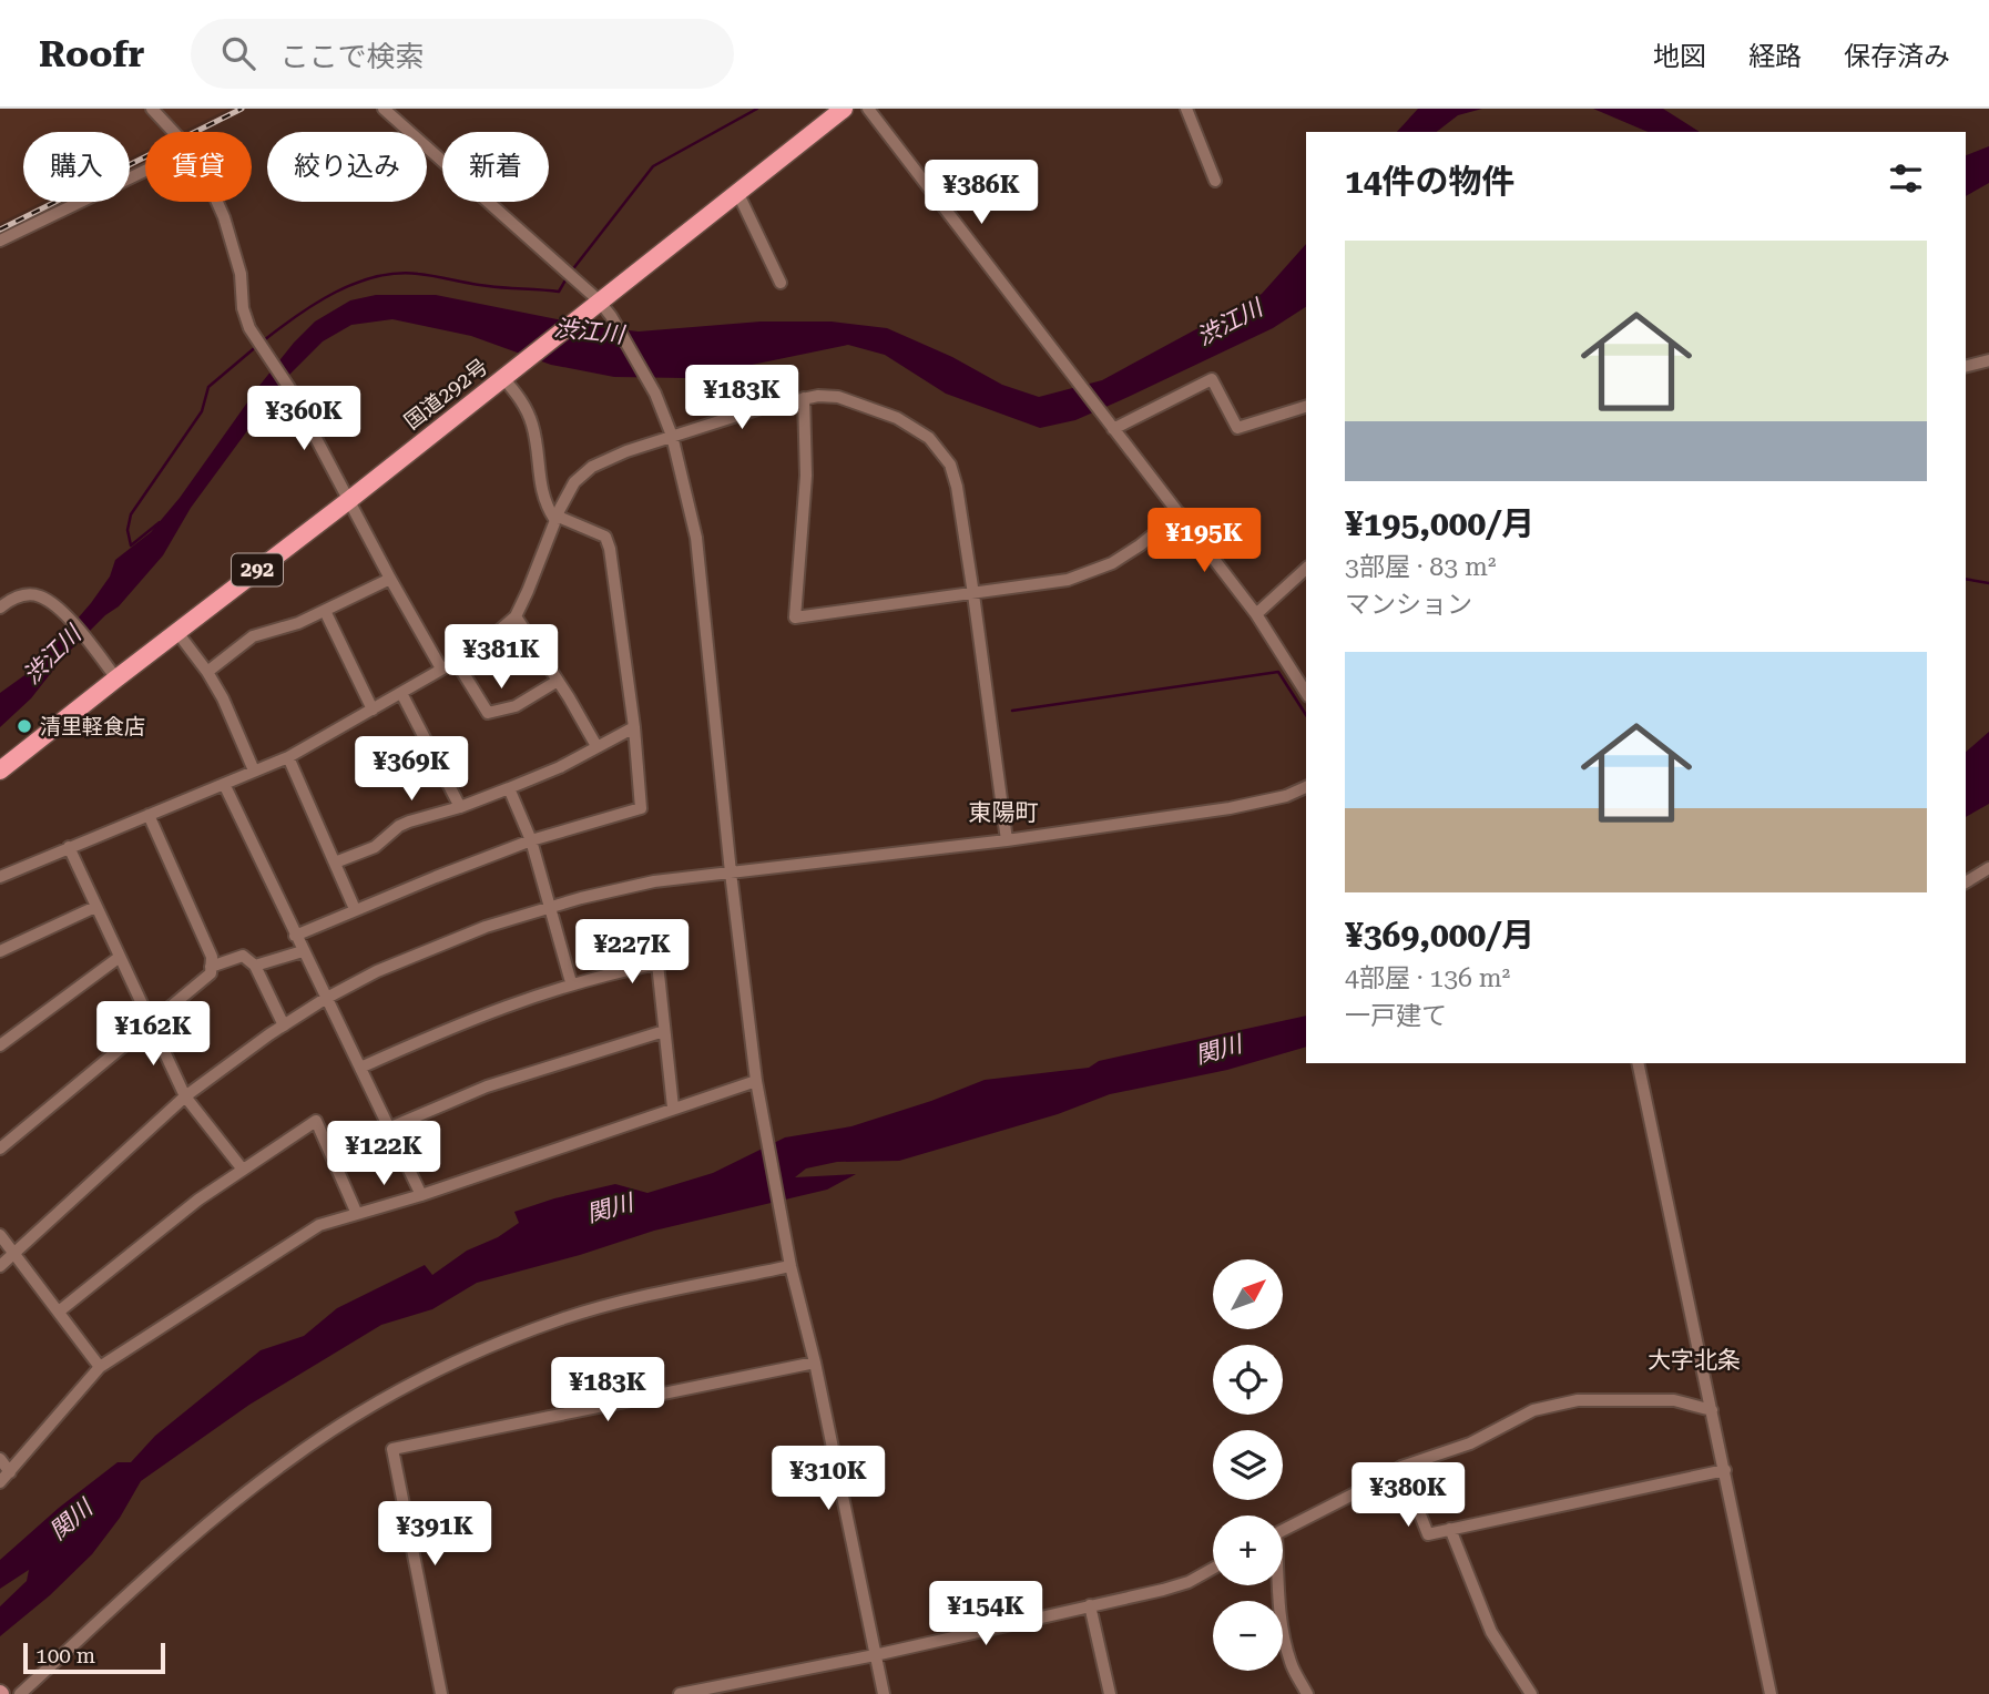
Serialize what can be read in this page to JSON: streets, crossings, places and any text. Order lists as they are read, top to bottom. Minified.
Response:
{"streets":{"highway":["国道292号","292"]},"districts":["東陽町","大字北条"],"water":["渋江川","関川"],"places":["清里軽食店"],"scale_bar":"100 m","north":"top right","page":{"header":"Roofr","search":"ここで検索","nav":["地図","経路","保存済み"],"chip":["購入","賃貸","絞り込み","新着"],"heading":"14件の物件","price":["¥386K","¥183K","¥360K","¥195K","¥381K","¥369K","¥227K","¥162K","¥122K","¥183K","¥310K","¥380K","¥391K","¥154K"],"list":[{"name":"¥195,000/月","note":"3部屋 · 83 m² · マンション"},{"name":"¥369,000/月","note":"4部屋 · 136 m² · 一戸建て"}],"map_buttons":["+","−"],"scale":"100 m"}}
